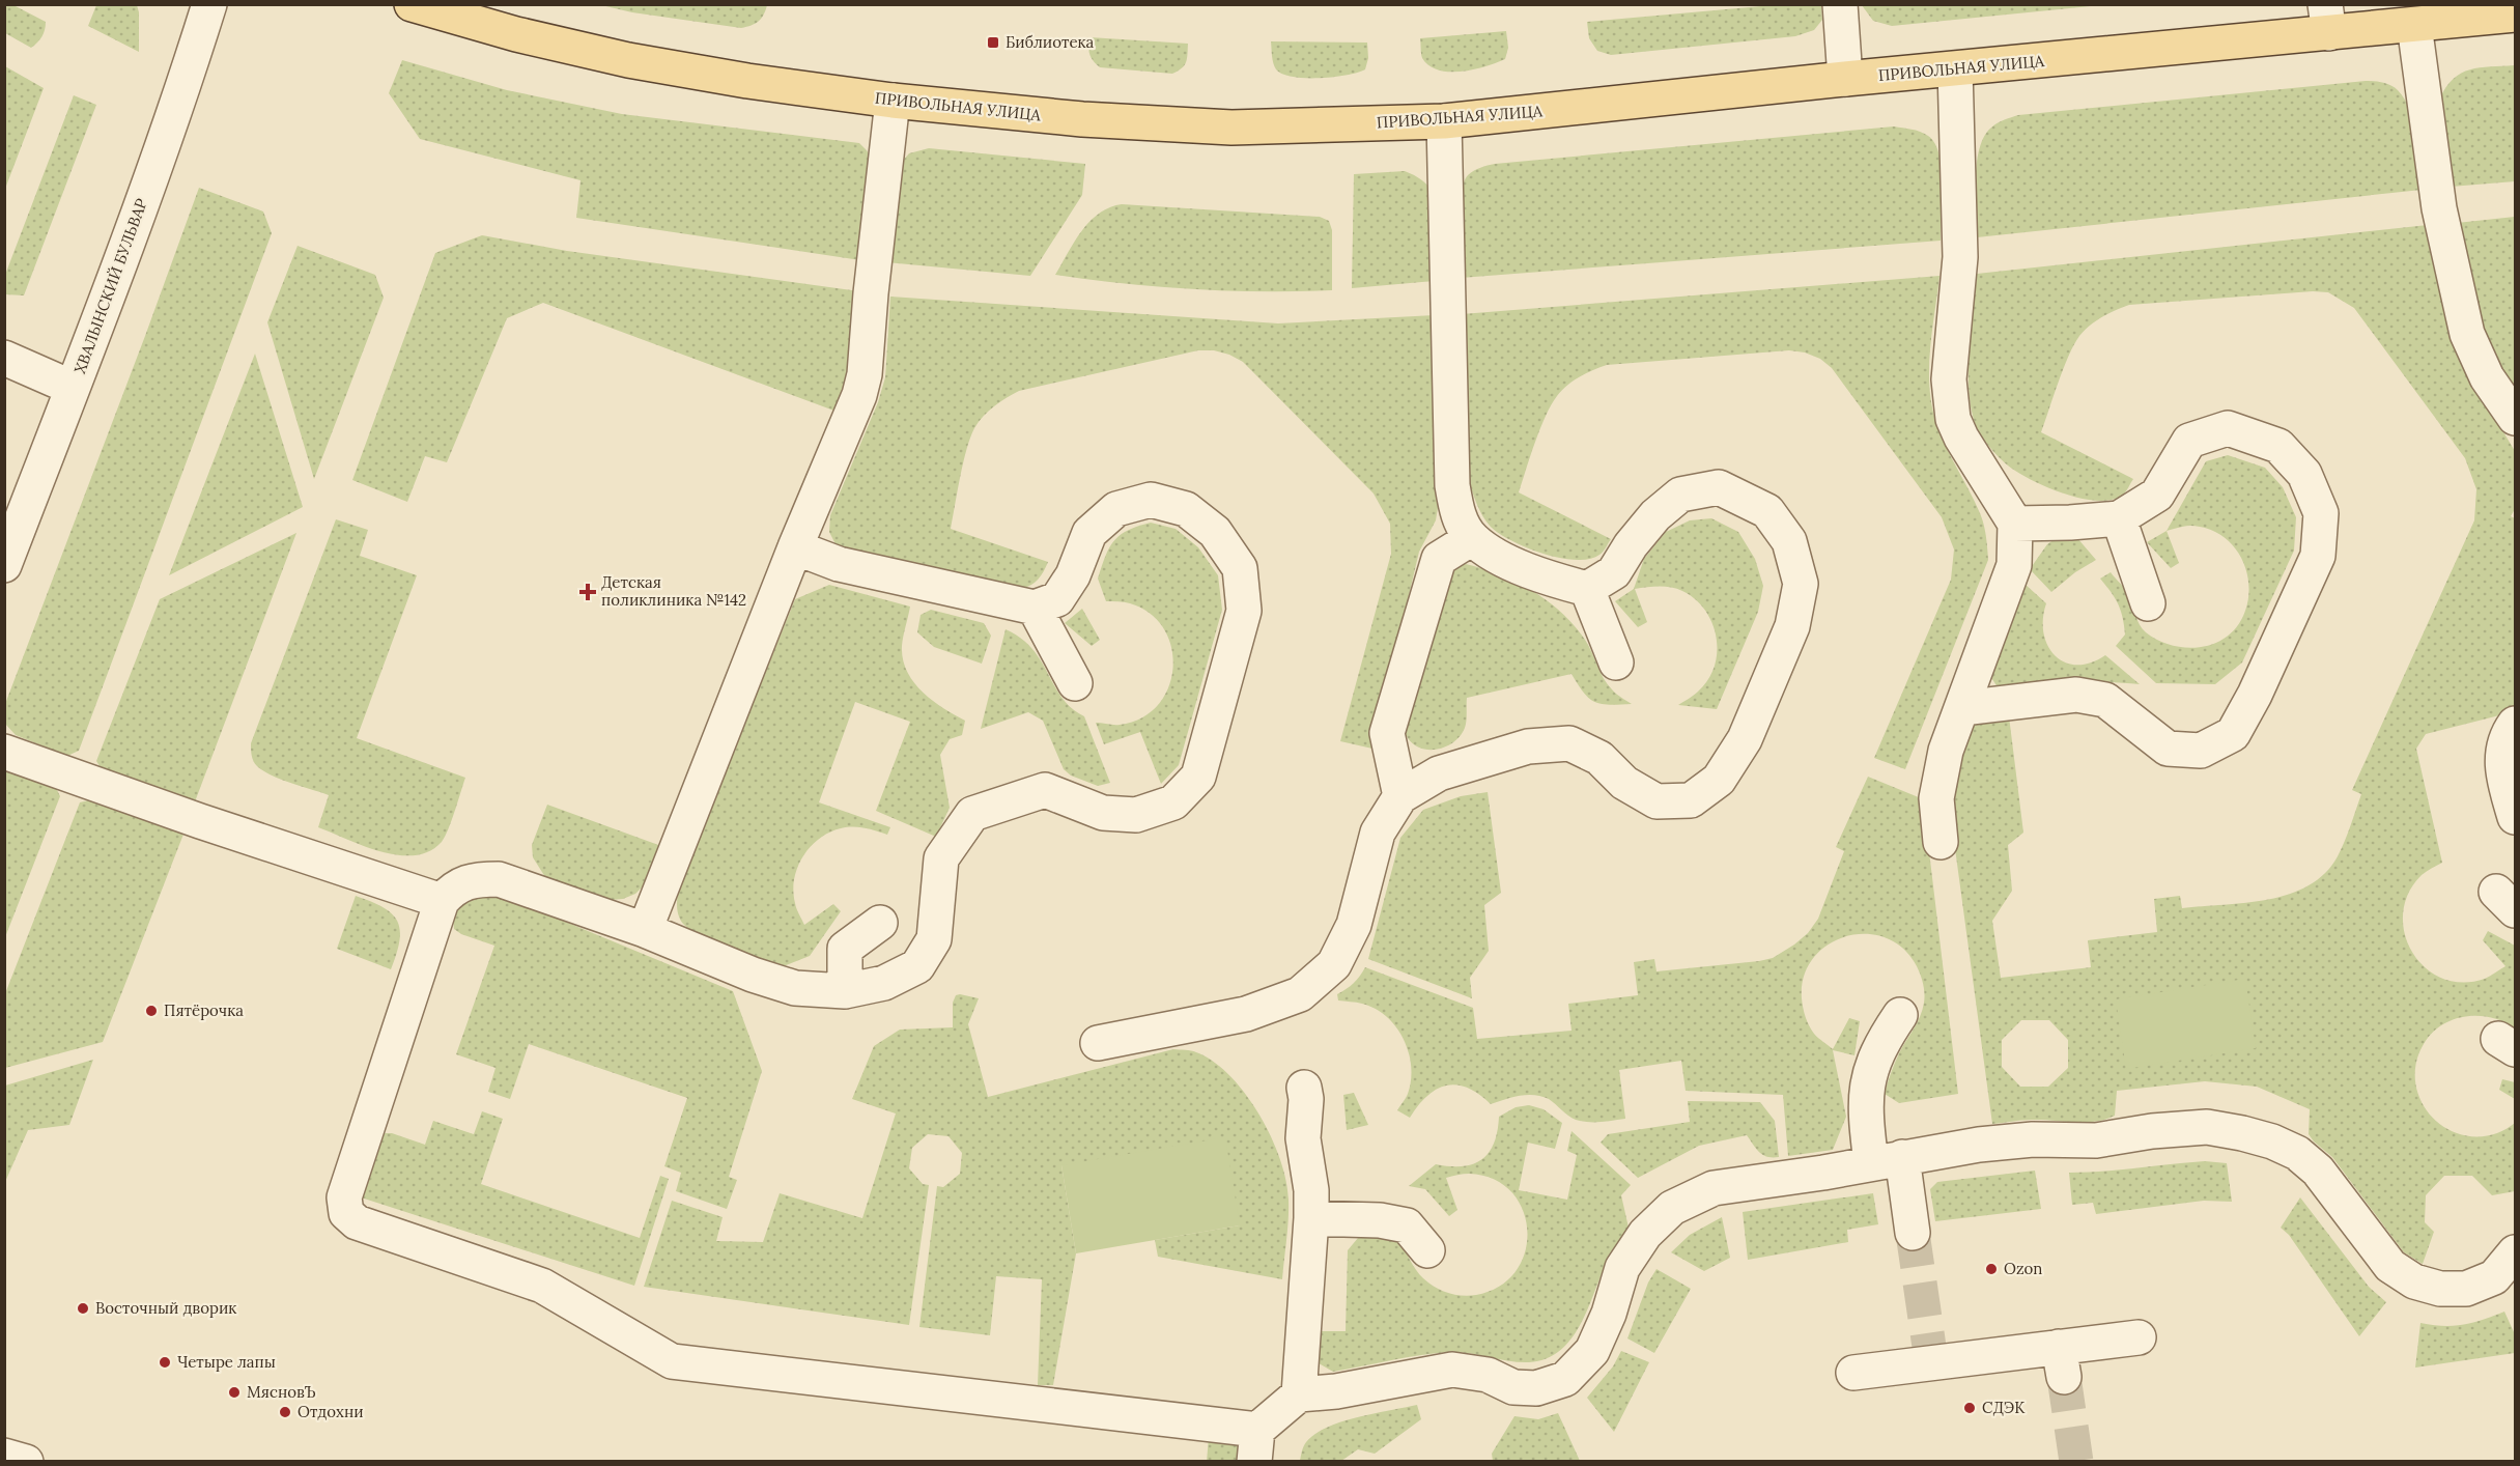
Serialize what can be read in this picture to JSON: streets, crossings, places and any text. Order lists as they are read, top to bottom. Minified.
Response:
{"streets":{"main road":["ПРИВОЛЬНАЯ УЛИЦА"],"street":["ХВАЛЫНСКИЙ БУЛЬВАР"]},"places":{"transit":["Библиотека"],"health":["Детская поликлиника №142"],"other":["Пятёрочка","Ozon","Восточный дворик","Четыре лапы","МясновЪ","СДЭК","Отдохни"]}}
